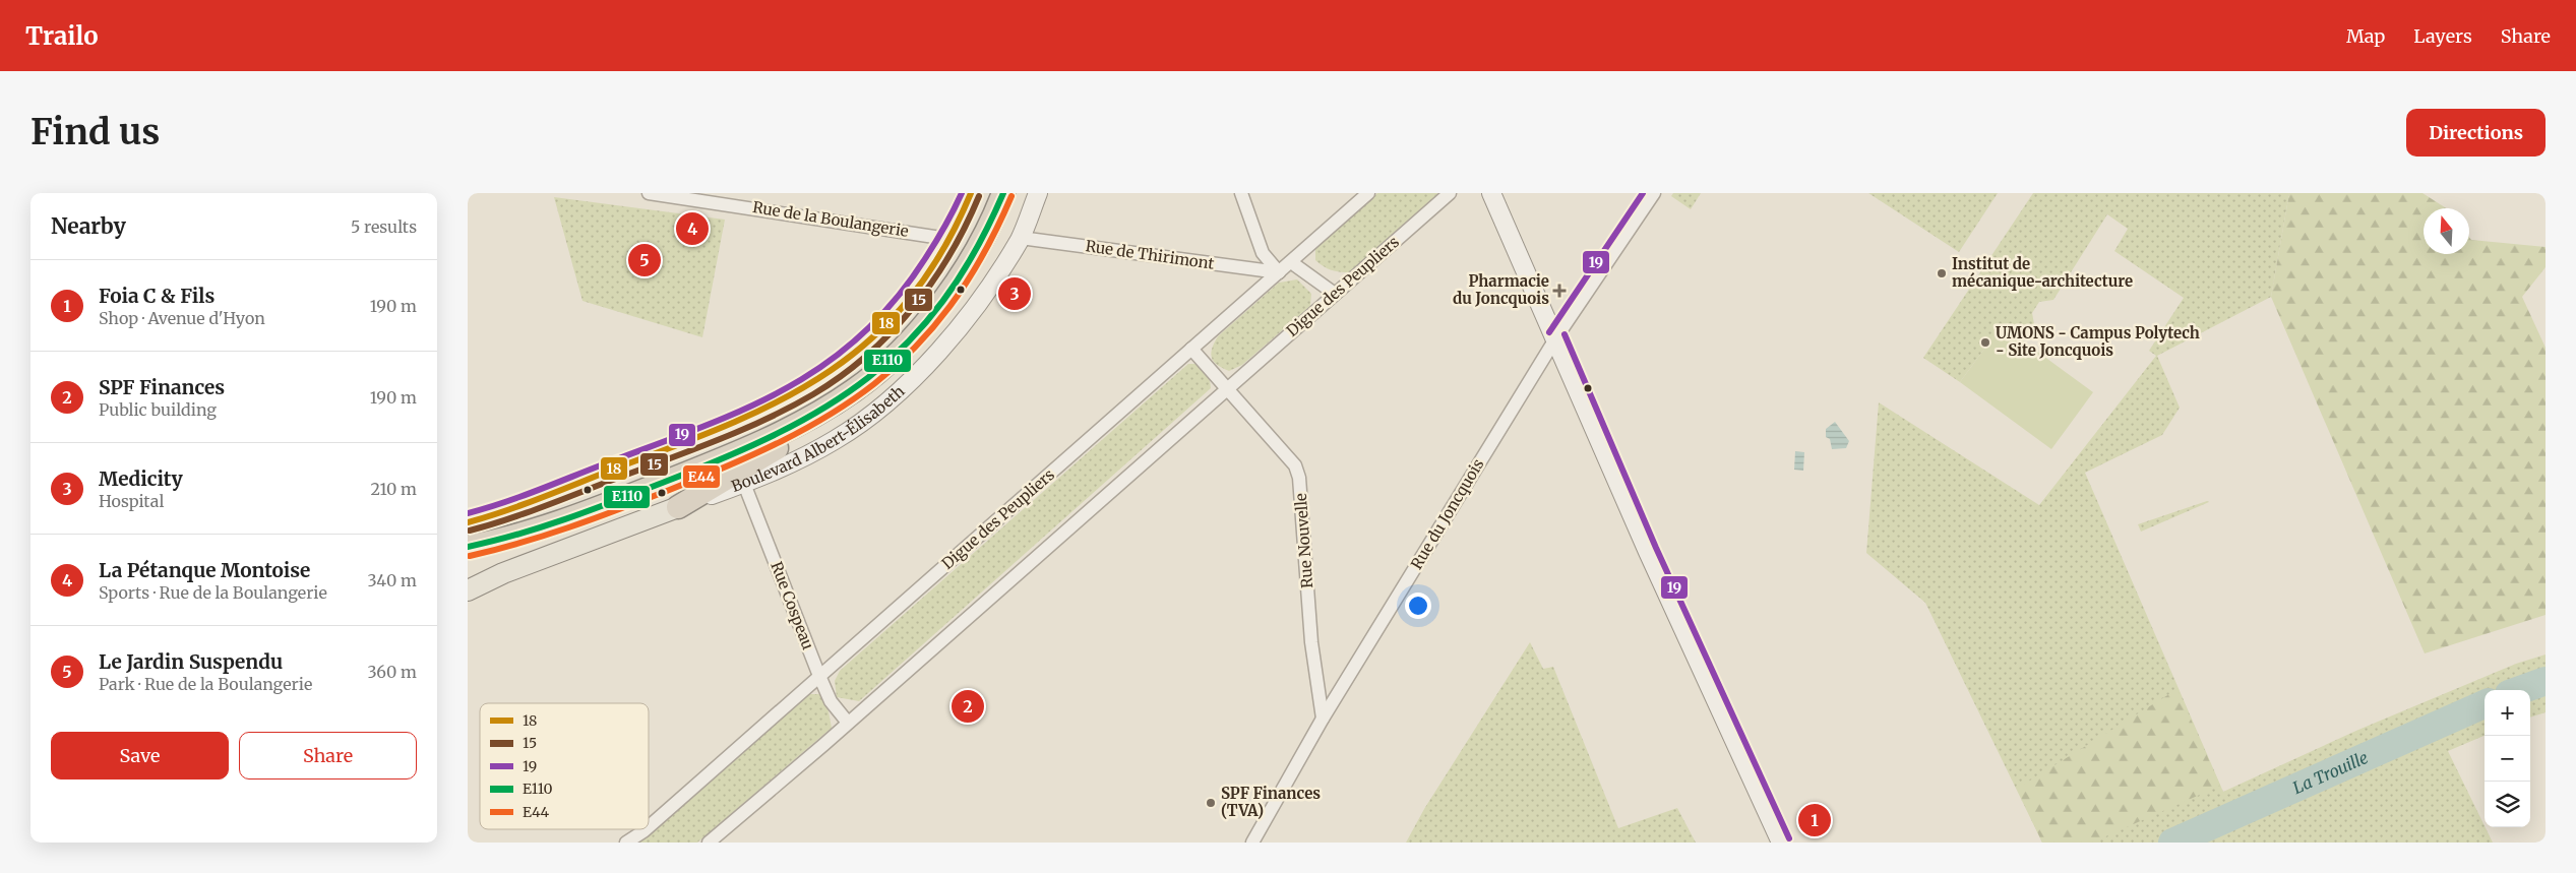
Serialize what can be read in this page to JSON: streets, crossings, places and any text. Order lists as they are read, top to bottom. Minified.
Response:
{"streets":{"highway":["Boulevard Albert-Élisabeth"],"street":["Rue de la Boulangerie","Rue de Thirimont","Digue des Peupliers","Rue du Joncquois","Rue Nouvelle","Rue Cospeau"]},"crossings":[["Rue de Thirimont","Digue des Peupliers"],["Rue de Thirimont","Boulevard Albert-Élisabeth"],["Digue des Peupliers","Rue Nouvelle"],["Digue des Peupliers","Rue Cospeau"],["Boulevard Albert-Élisabeth","Rue Cospeau"],["Rue du Joncquois","Rue Nouvelle"]],"water":["La Trouille"],"places":{"other":["Institut de mécanique-architecture","UMONS - Campus Polytech - Site Joncquois","SPF Finances (TVA)"],"health":["Pharmacie du Joncquois"]},"lines":["transit line 18","transit line 19","transit line E110","transit line 15","transit line E44"],"legend":["18","15","19","E110","E44"],"north":"top","page":{"header":"Trailo","nav":["Map","Layers","Share"],"buttons":["Directions",["Save","Share"]],"title":"Find us","heading":["Nearby","5 results"],"pins":["4","5","3","2","1"],"list":[{"mark":"1","name":"Foia C & Fils","note":"Shop · Avenue d'Hyon","value":"190 m"},{"mark":"2","name":"SPF Finances","note":"Public building","value":"190 m"},{"mark":"3","name":"Medicity","note":"Hospital","value":"210 m"},{"mark":"4","name":"La Pétanque Montoise","note":"Sports · Rue de la Boulangerie","value":"340 m"},{"mark":"5","name":"Le Jardin Suspendu","note":"Park · Rue de la Boulangerie","value":"360 m"}],"map_buttons":["+","−"]}}
